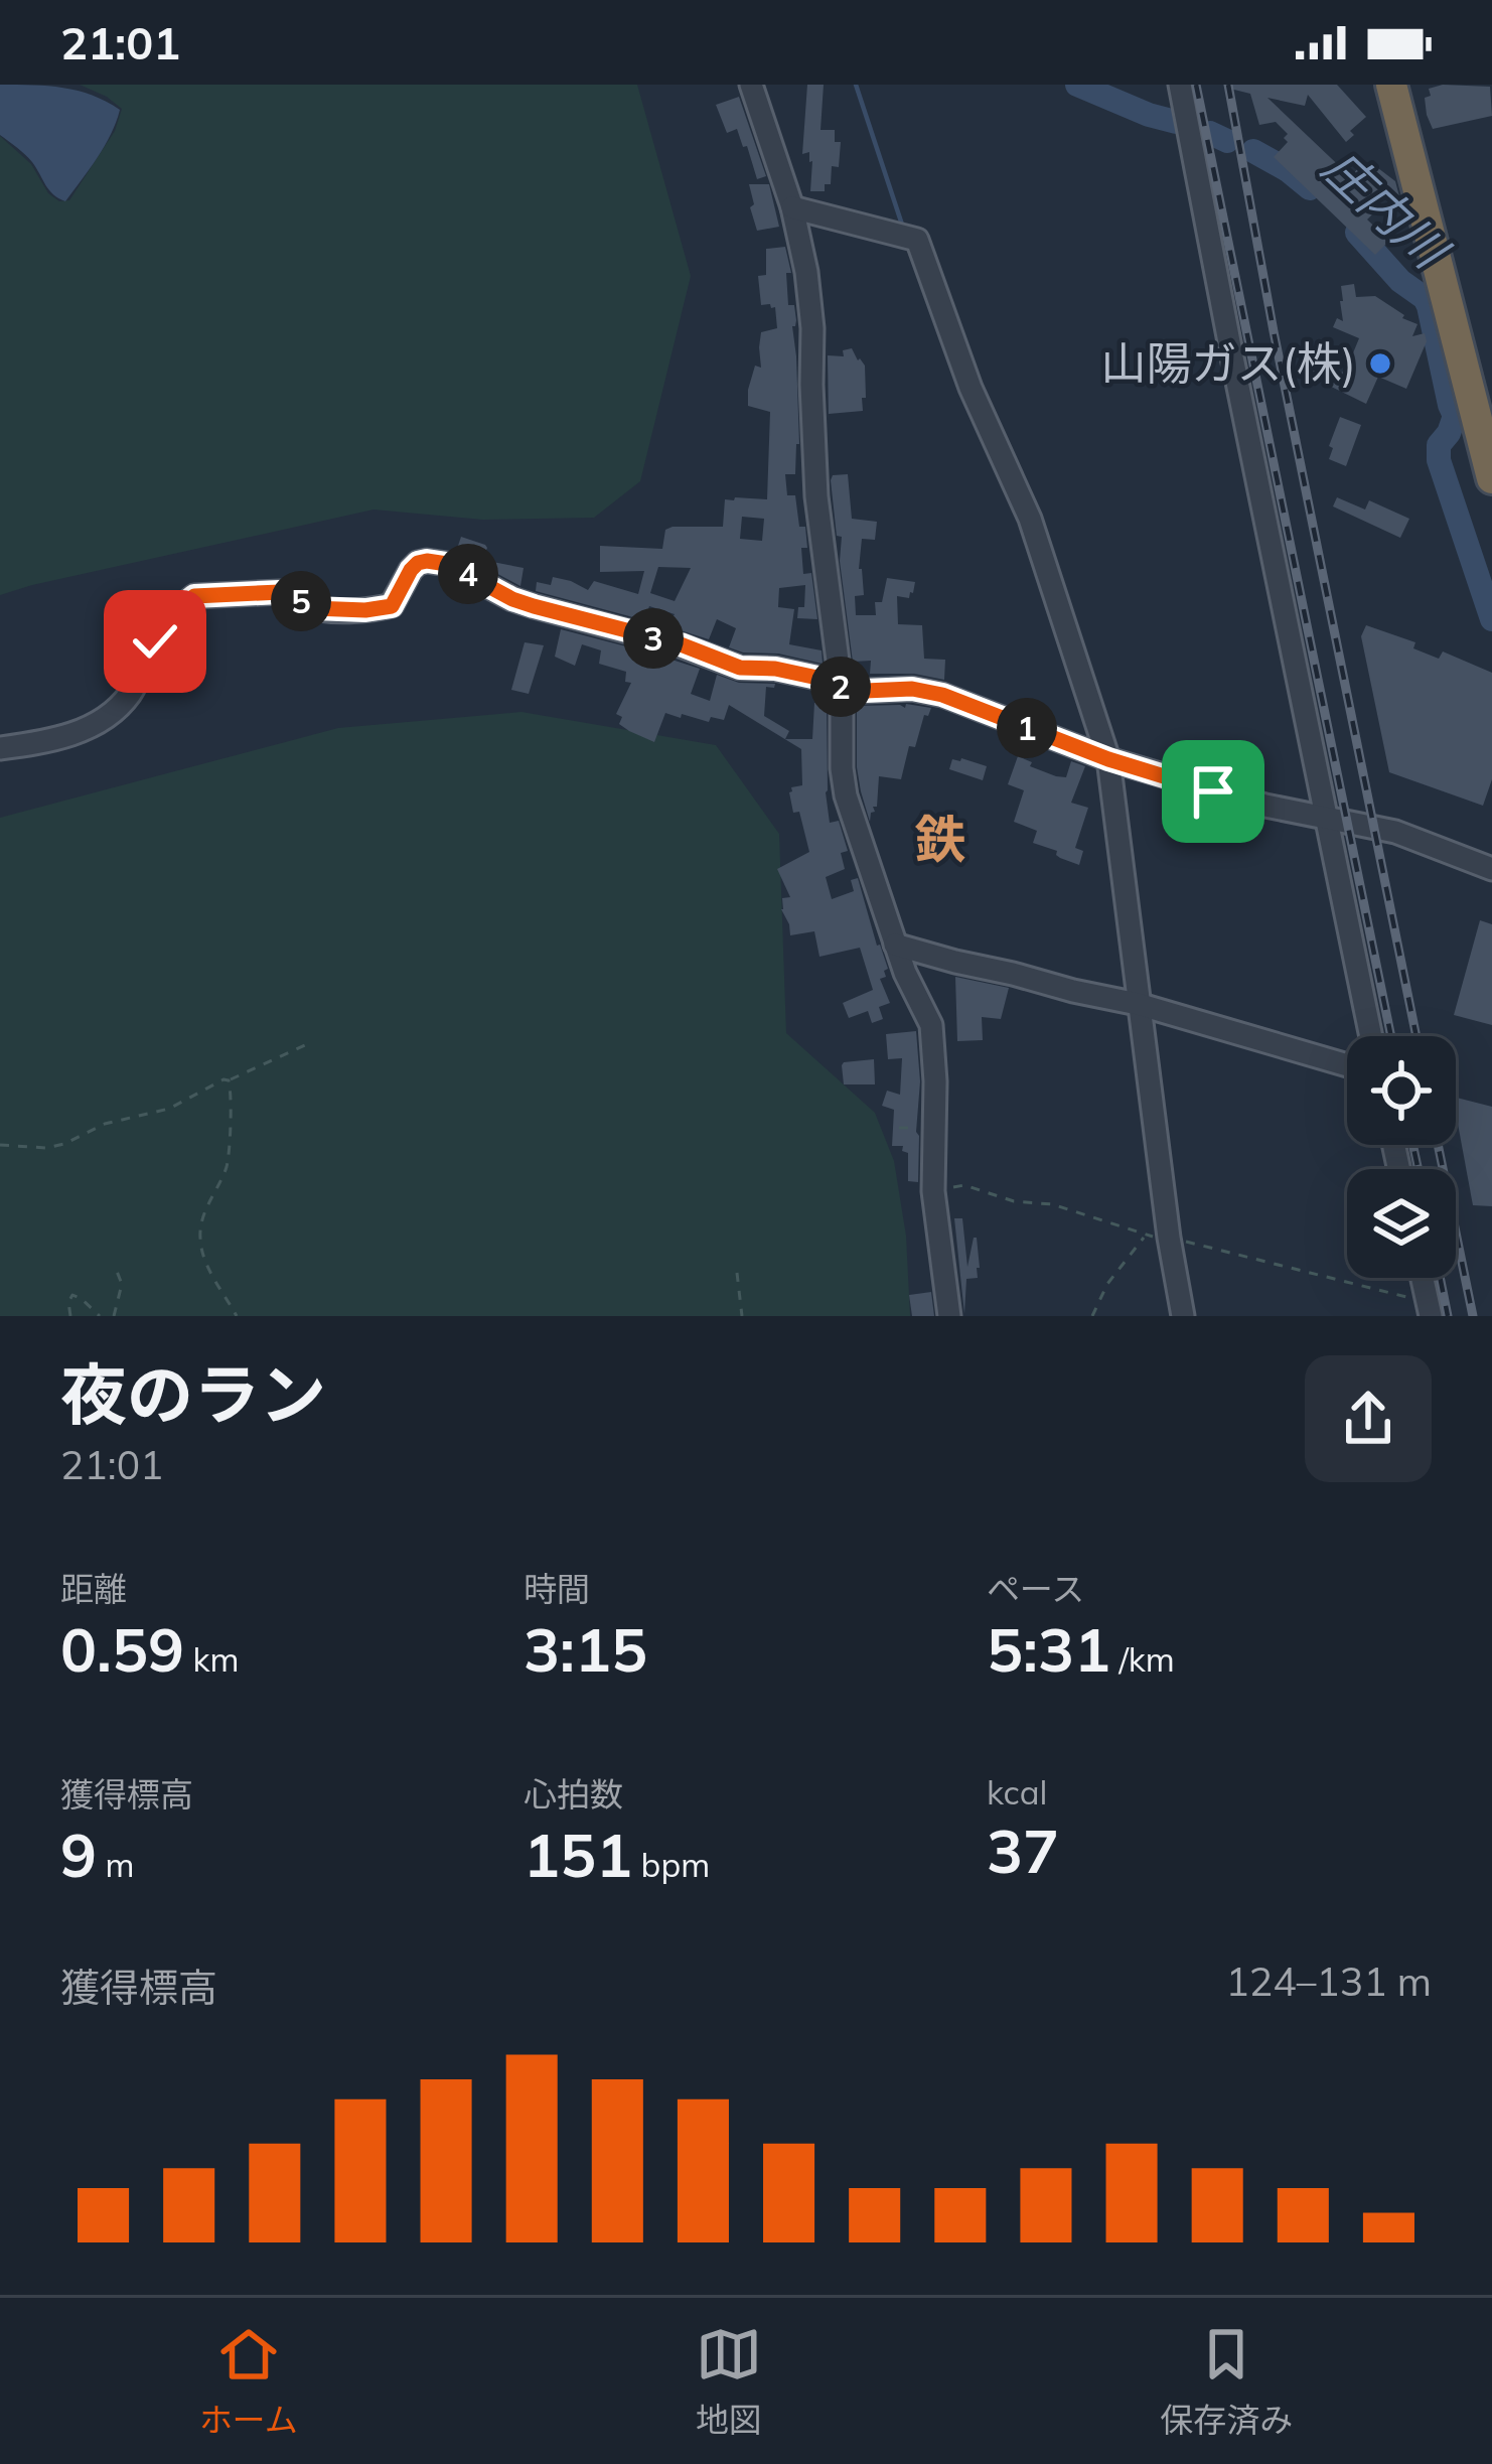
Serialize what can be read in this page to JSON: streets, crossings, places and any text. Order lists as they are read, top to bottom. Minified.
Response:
{"districts":["鉄"],"water":["庄内川"],"places":["山陽ガス(株)"],"page":{"status":"21:01","pins":["4","5","3","2","1"],"heading":["夜のラン","21:01"],"stats":[["距離","0.59 km"],["時間","3:15"],["ペース","5:31 /km"],["獲得標高","9 m"],["心拍数","151 bpm"],["kcal","37"]],"chart":["獲得標高","124–131 m"],"tabs":["ホーム","地図","保存済み"]}}
